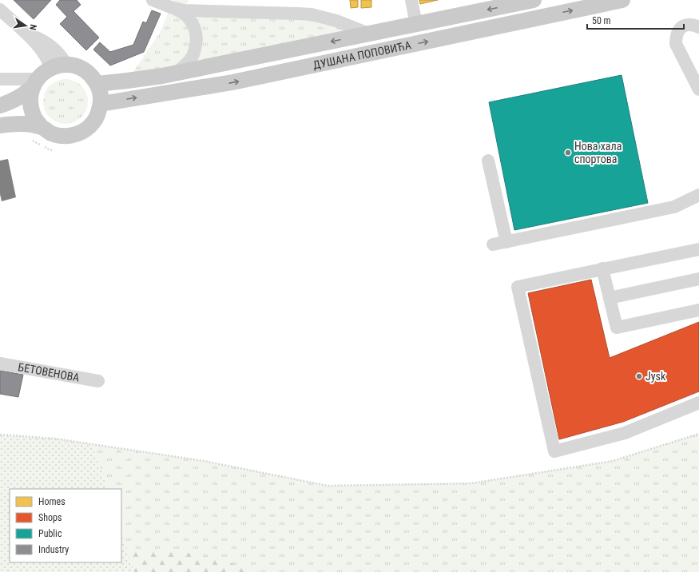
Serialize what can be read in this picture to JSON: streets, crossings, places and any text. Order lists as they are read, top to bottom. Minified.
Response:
{"streets":{"main road":["ДУШАНА ПОПОВИЋА"],"street":["БЕТОВЕНОВА"]},"places":["Нова хала спортова","Jysk"],"legend":["Homes","Shops","Public","Industry"],"scale_bar":"50 m","north":"right"}
